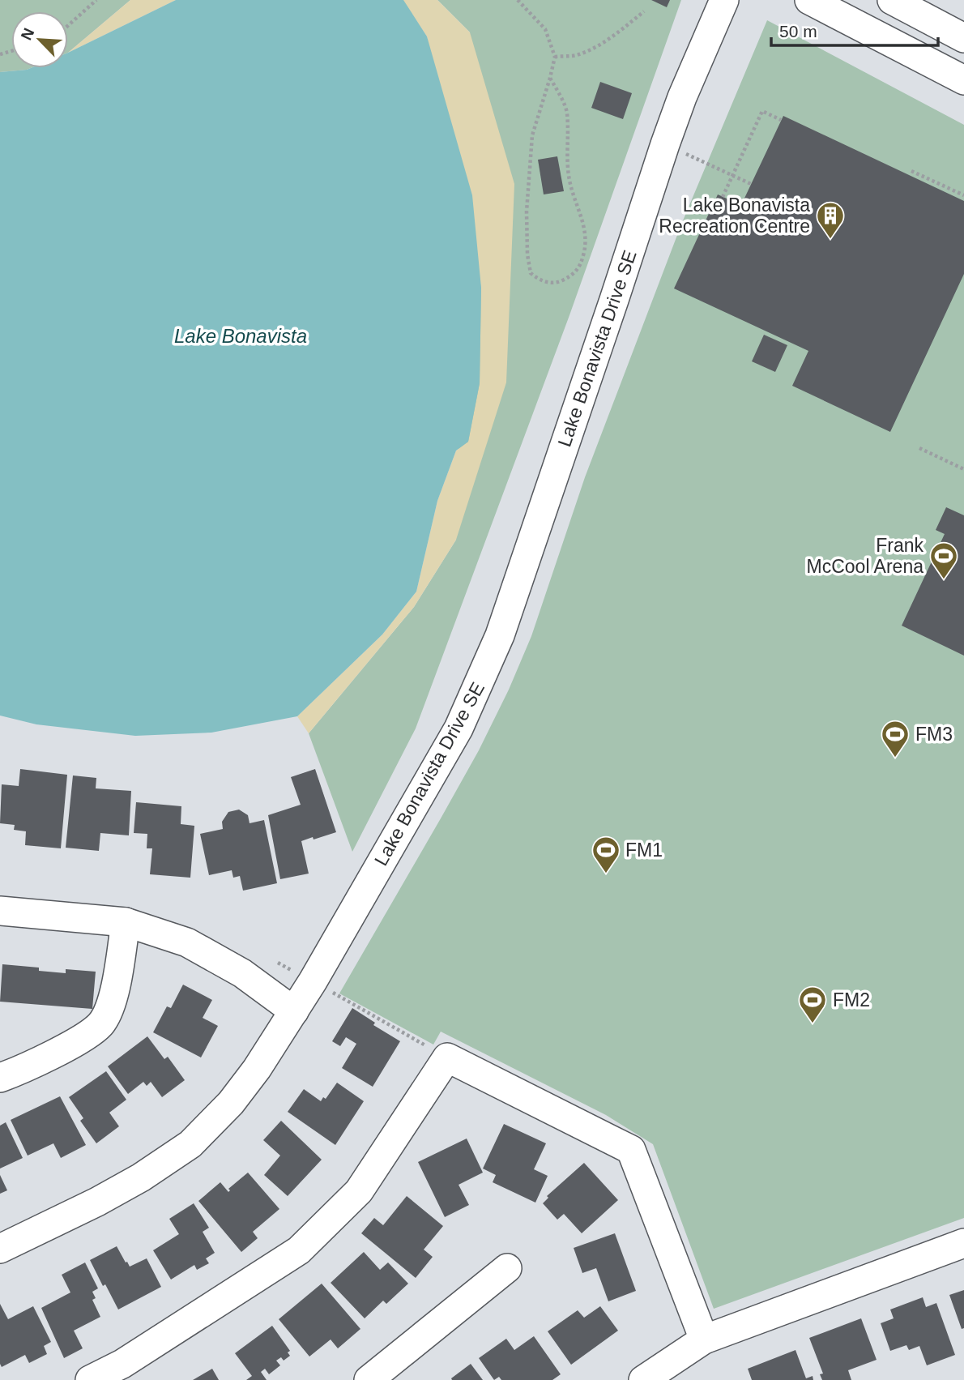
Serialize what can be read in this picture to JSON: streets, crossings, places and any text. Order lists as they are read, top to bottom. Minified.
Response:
{"streets":{"street":["Lake Bonavista Drive SE"]},"water":["Lake Bonavista"],"places":{"building":["Lake Bonavista Recreation Centre"],"sports":["Frank McCool Arena","FM3","FM1","FM2"]},"scale_bar":"50 m","north":"top left"}
